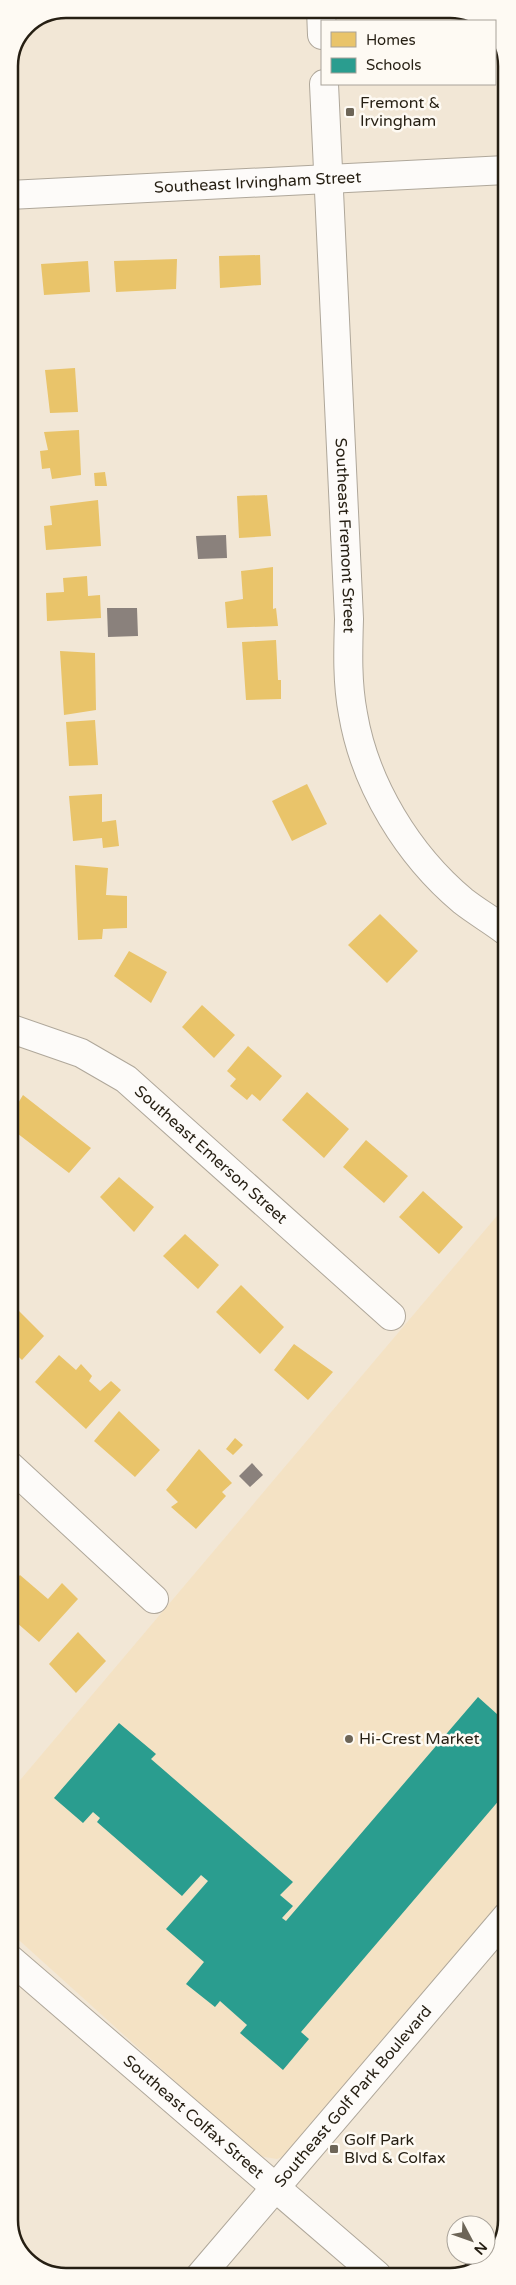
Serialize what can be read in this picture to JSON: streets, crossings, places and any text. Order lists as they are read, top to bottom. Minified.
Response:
{"streets":{"street":["Southeast Irvingham Street","Southeast Fremont Street","Southeast Emerson Street","Southeast Golf Park Boulevard","Southeast Colfax Street"]},"crossings":[["Southeast Irvingham Street","Southeast Fremont Street"],["Southeast Golf Park Boulevard","Southeast Colfax Street"]],"places":{"transit":["Fremont & Irvingham","Golf Park Blvd & Colfax"],"other":["Hi-Crest Market"]},"legend":["Homes","Schools"],"north":"bottom right"}
